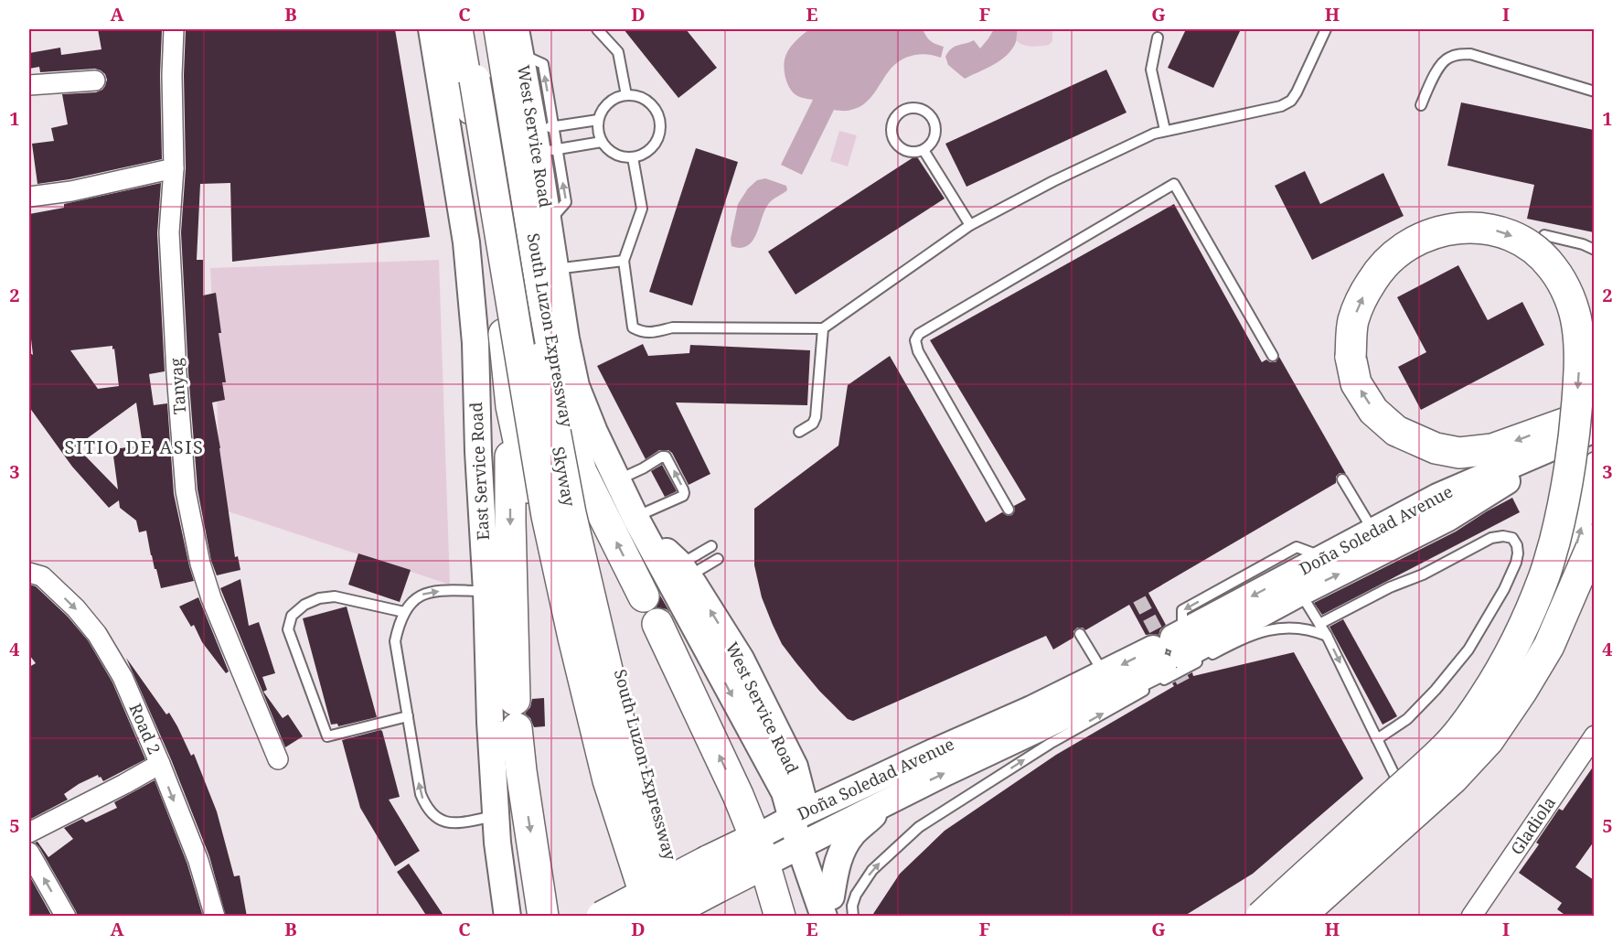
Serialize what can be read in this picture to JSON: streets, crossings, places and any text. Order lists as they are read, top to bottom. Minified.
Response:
{"streets":{"main road":["West Service Road","South Luzon Expressway","East Service Road","Skyway","Doña Soledad Avenue"],"street":["Tanyag","Road 2","Gladiola"]},"crossings":[["West Service Road","South Luzon Expressway"],["West Service Road","Doña Soledad Avenue"]],"one_way":["Road 2"],"districts":["SITIO DE ASIS"],"grid":{"columns":["A","B","C","D","E","F","G","H","I"],"rows":["1","2","3","4","5"]}}
